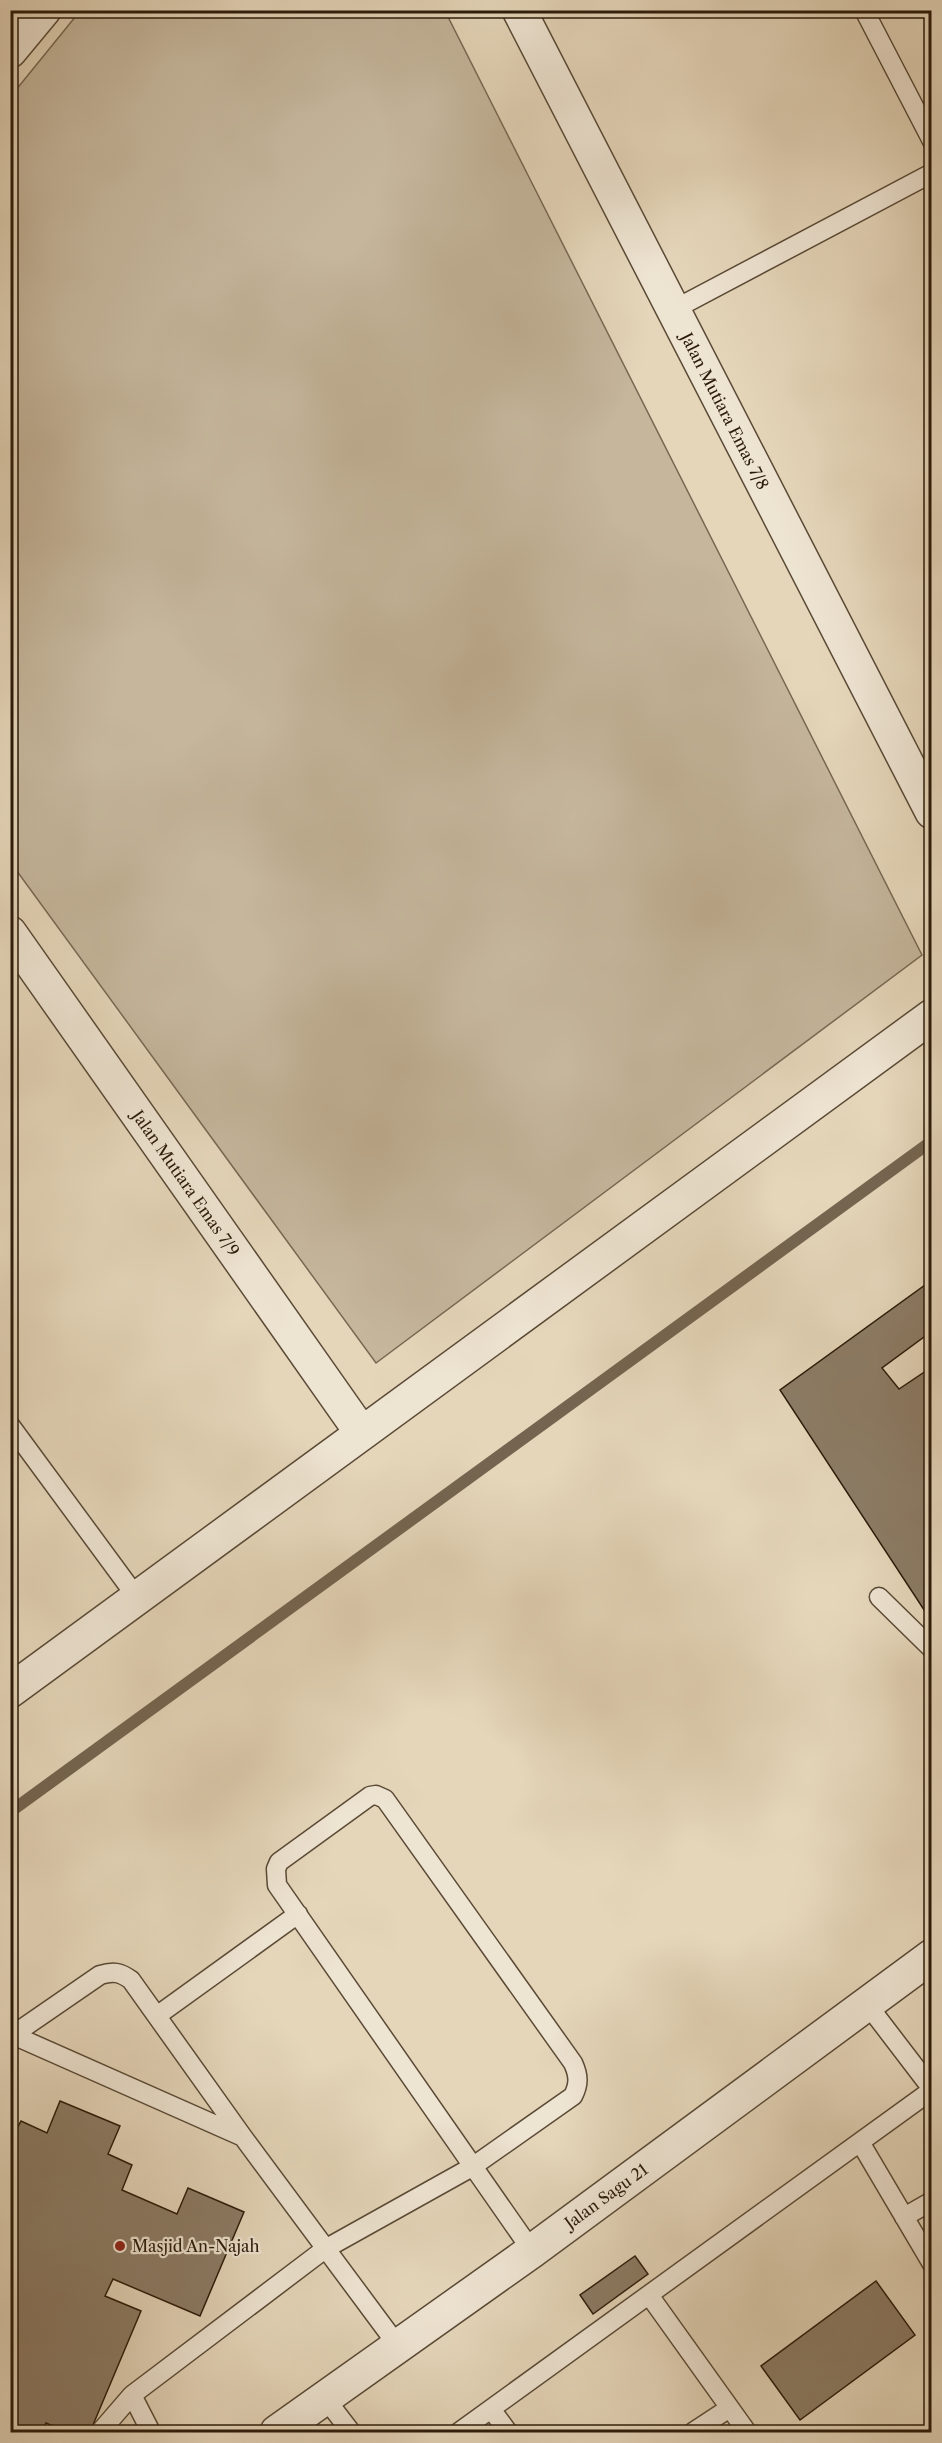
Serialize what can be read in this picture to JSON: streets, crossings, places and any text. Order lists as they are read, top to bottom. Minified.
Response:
{"streets":{"street":["Jalan Mutiara Emas 7/8","Jalan Mutiara Emas 7/9","Jalan Sagu 21"]},"places":["Masjid An-Najah"]}
